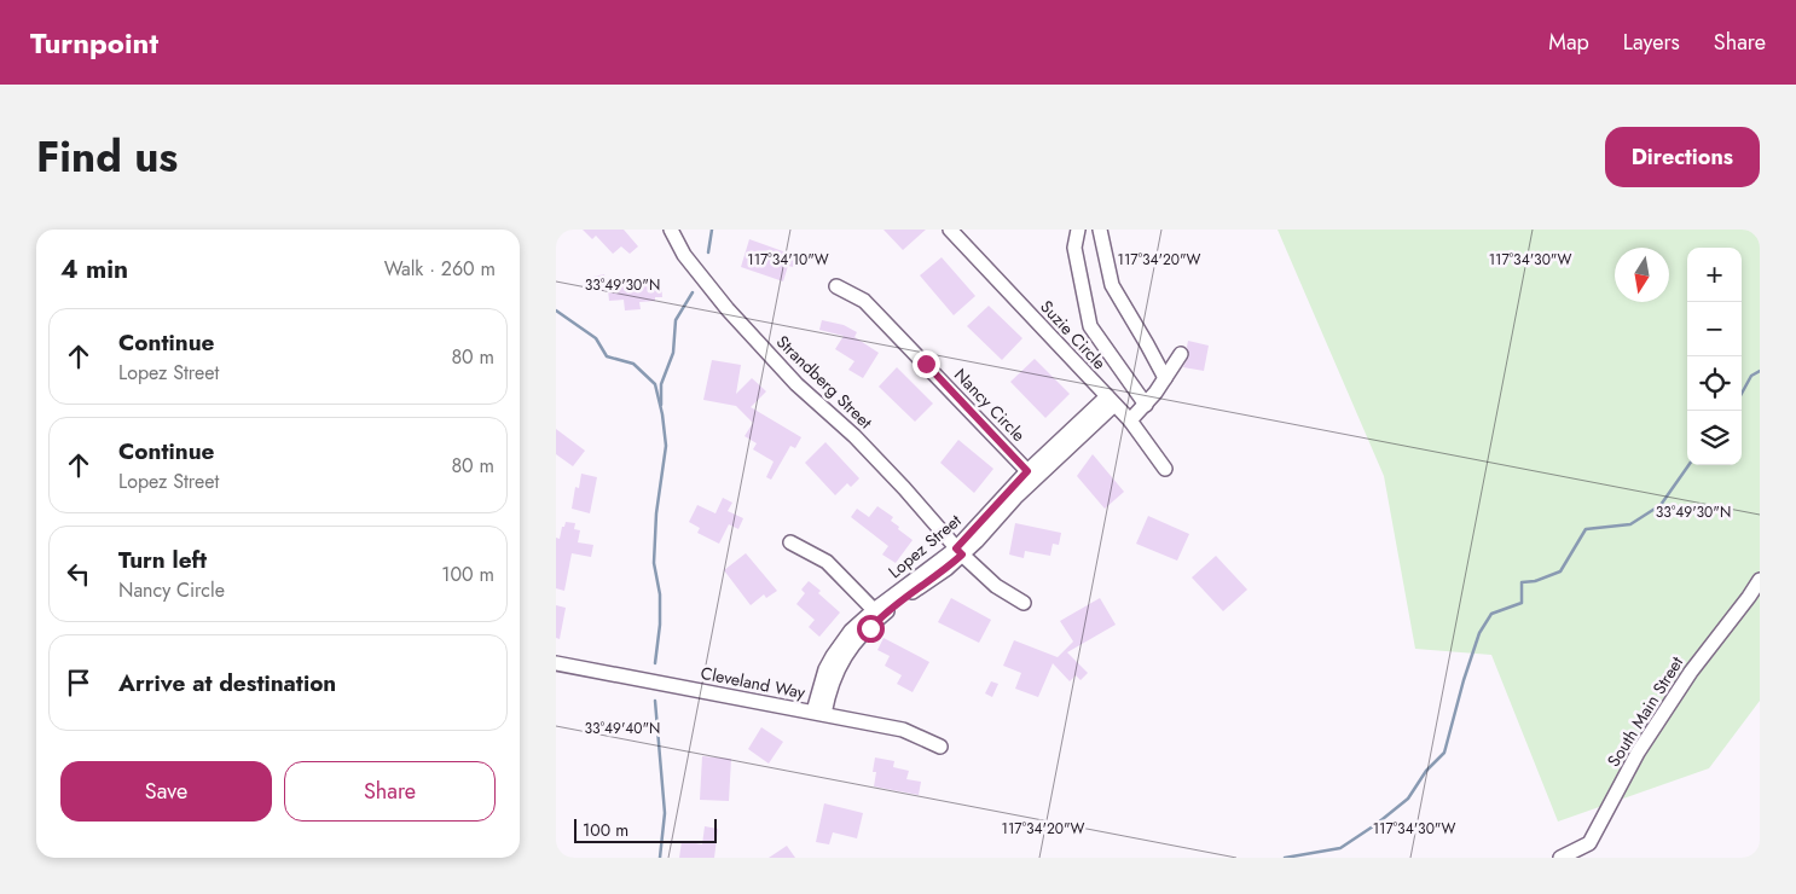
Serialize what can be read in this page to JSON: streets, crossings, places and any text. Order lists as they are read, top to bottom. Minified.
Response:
{"streets":{"street":["Suzie Circle","Strandberg Street","Nancy Circle","Lopez Street","Cleveland Way","South Main Street"]},"crossings":[["Suzie Circle","Lopez Street"],["Strandberg Street","Lopez Street"],["Nancy Circle","Lopez Street"],["Lopez Street","Cleveland Way"]],"scale_bar":"100 m","north":"bottom","page":{"header":"Turnpoint","nav":["Map","Layers","Share"],"title":"Find us","buttons":["Directions",["Save","Share"]],"heading":["4 min","Walk · 260 m"],"map_buttons":["+","−"],"list":[["Continue","Lopez Street","80 m"],["Continue","Lopez Street","80 m"],["Turn left","Nancy Circle","100 m"],"Arrive at destination"],"scale":"100 m"},"coordinates":["117°34'20\"W","117°34'10\"W","117°34'30\"W","33°49'30\"N","33°49'40\"N"]}
